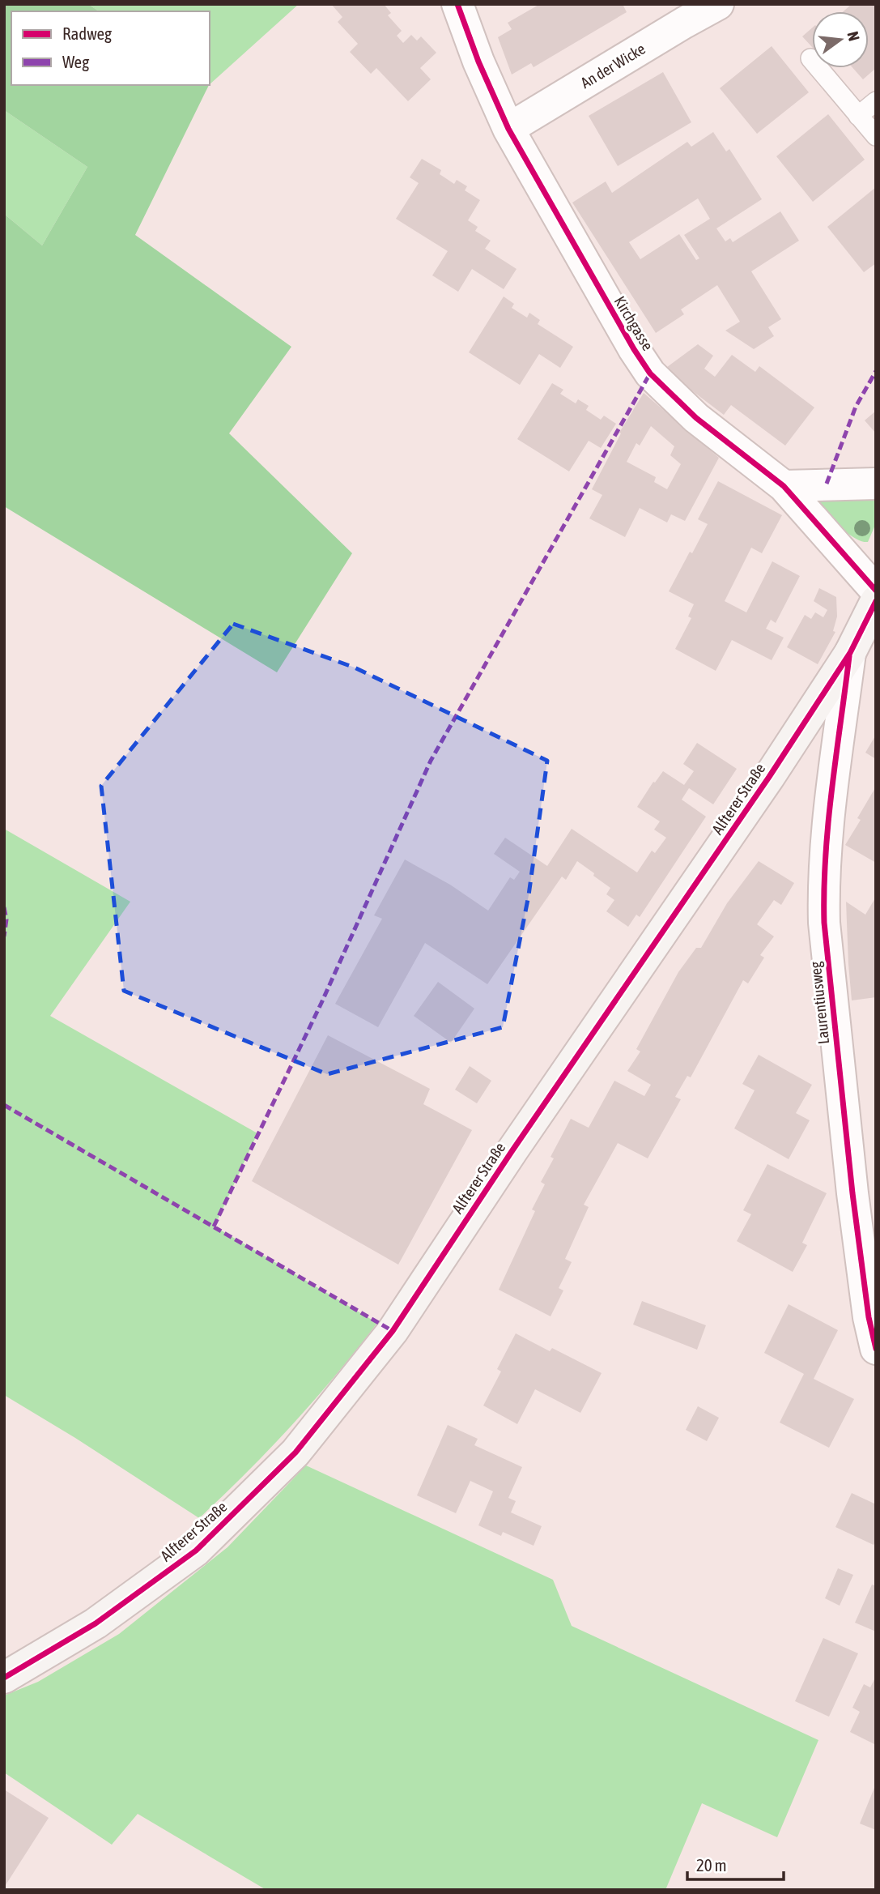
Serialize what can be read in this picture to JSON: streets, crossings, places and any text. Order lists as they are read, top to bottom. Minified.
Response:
{"streets":{"street":["An der Wicke","Kirchgasse","Alfterer Straße","Laurentiusweg"]},"crossings":[["An der Wicke","Kirchgasse"],["Alfterer Straße","Laurentiusweg"]],"legend":["Radweg","Weg"],"scale_bar":"20 m","north":"right"}
